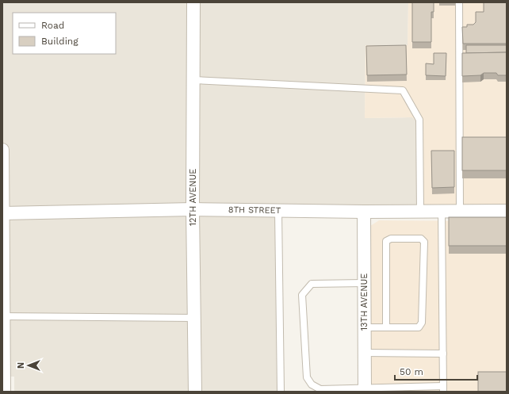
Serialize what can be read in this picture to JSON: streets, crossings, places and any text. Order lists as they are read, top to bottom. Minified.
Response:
{"streets":{"street":["12TH AVENUE","8TH STREET","13TH AVENUE"]},"crossings":[["12TH AVENUE","8TH STREET"],["8TH STREET","13TH AVENUE"]],"legend":["Road","Building"],"scale_bar":"50 m","north":"left"}
